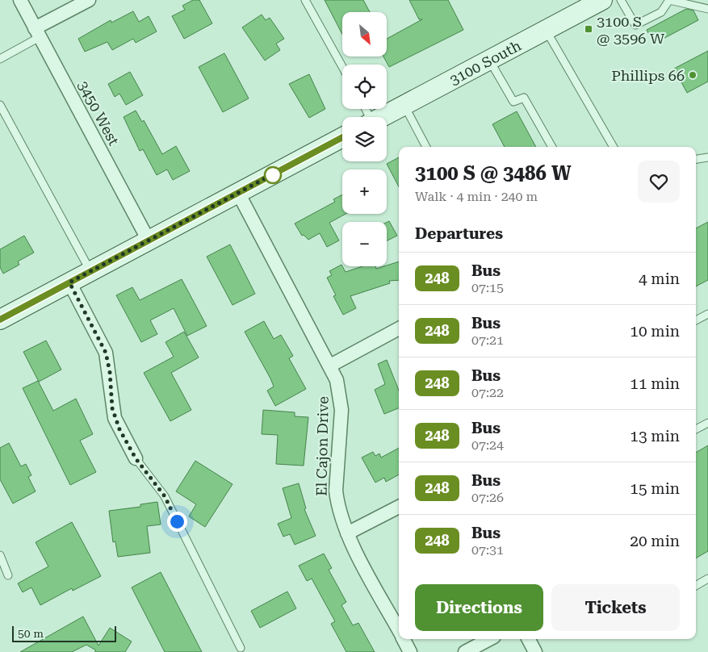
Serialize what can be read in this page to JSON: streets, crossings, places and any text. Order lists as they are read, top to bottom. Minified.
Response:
{"streets":{"main road":["3100 South"],"street":["3450 West","El Cajon Drive"]},"places":{"transit":["3100 S @ 3596 W"],"other":["Phillips 66"]},"lines":["bus line 248"],"scale_bar":"50 m","north":"bottom right","page":{"map_buttons":["+","−"],"heading":[["3100 S @ 3486 W","Walk · 4 min · 240 m"],"Departures"],"list":[{"mark":"248","name":"Bus","note":"07:15","value":"4 min"},{"mark":"248","name":"Bus","note":"07:21","value":"10 min"},{"mark":"248","name":"Bus","note":"07:22","value":"11 min"},{"mark":"248","name":"Bus","note":"07:24","value":"13 min"},{"mark":"248","name":"Bus","note":"07:26","value":"15 min"},{"mark":"248","name":"Bus","note":"07:31","value":"20 min"}],"buttons":["Directions","Tickets"],"scale":"50 m"}}
